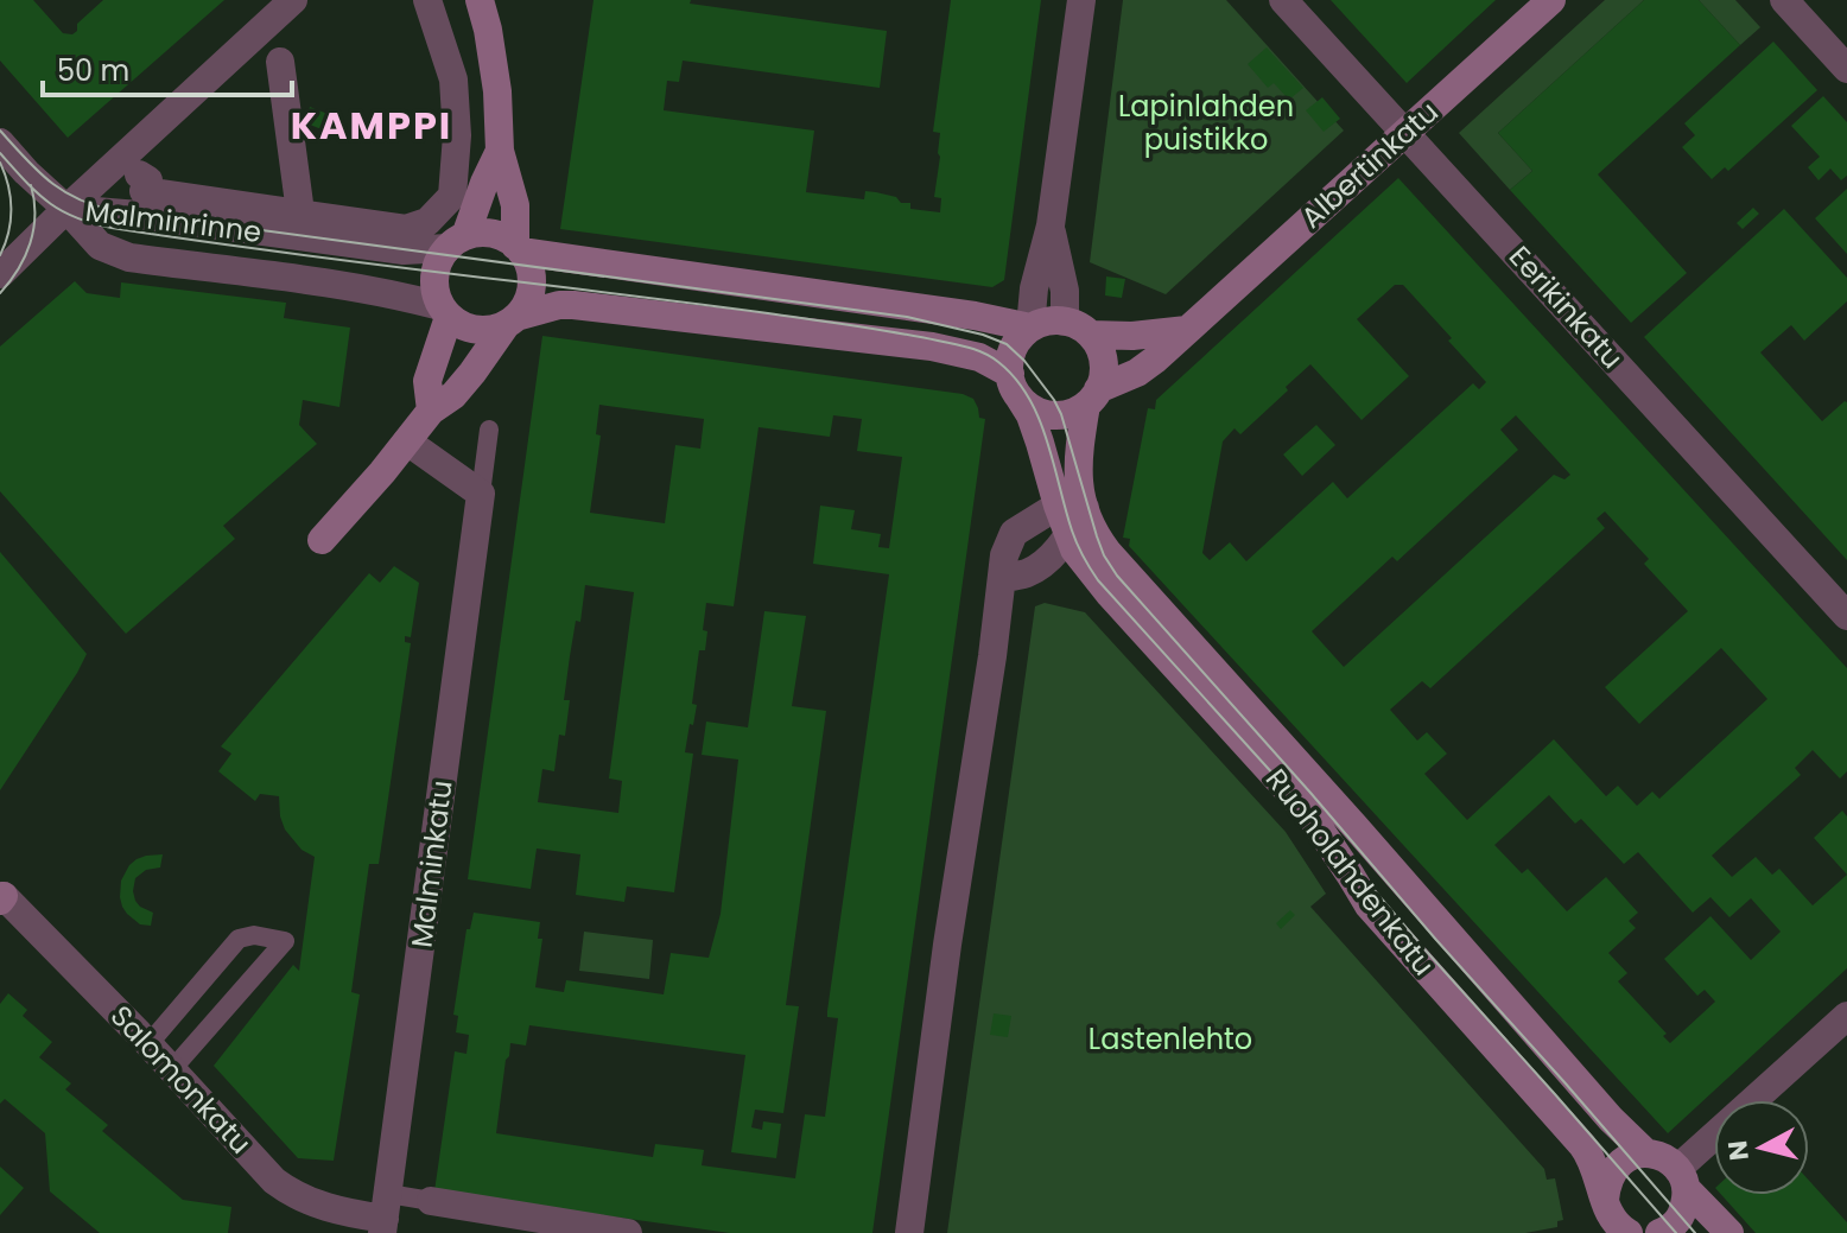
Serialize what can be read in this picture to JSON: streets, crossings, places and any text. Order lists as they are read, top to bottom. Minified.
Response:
{"streets":{"street":["Albertinkatu","Malminrinne","Eerikinkatu","Malminkatu","Ruoholahdenkatu","Salomonkatu"]},"crossings":[["Albertinkatu","Eerikinkatu"],["Albertinkatu","Ruoholahdenkatu"],["Malminkatu","Salomonkatu"]],"districts":["KAMPPI"],"parks":["Lapinlahden puistikko","Lastenlehto"],"scale_bar":"50 m","north":"left"}
